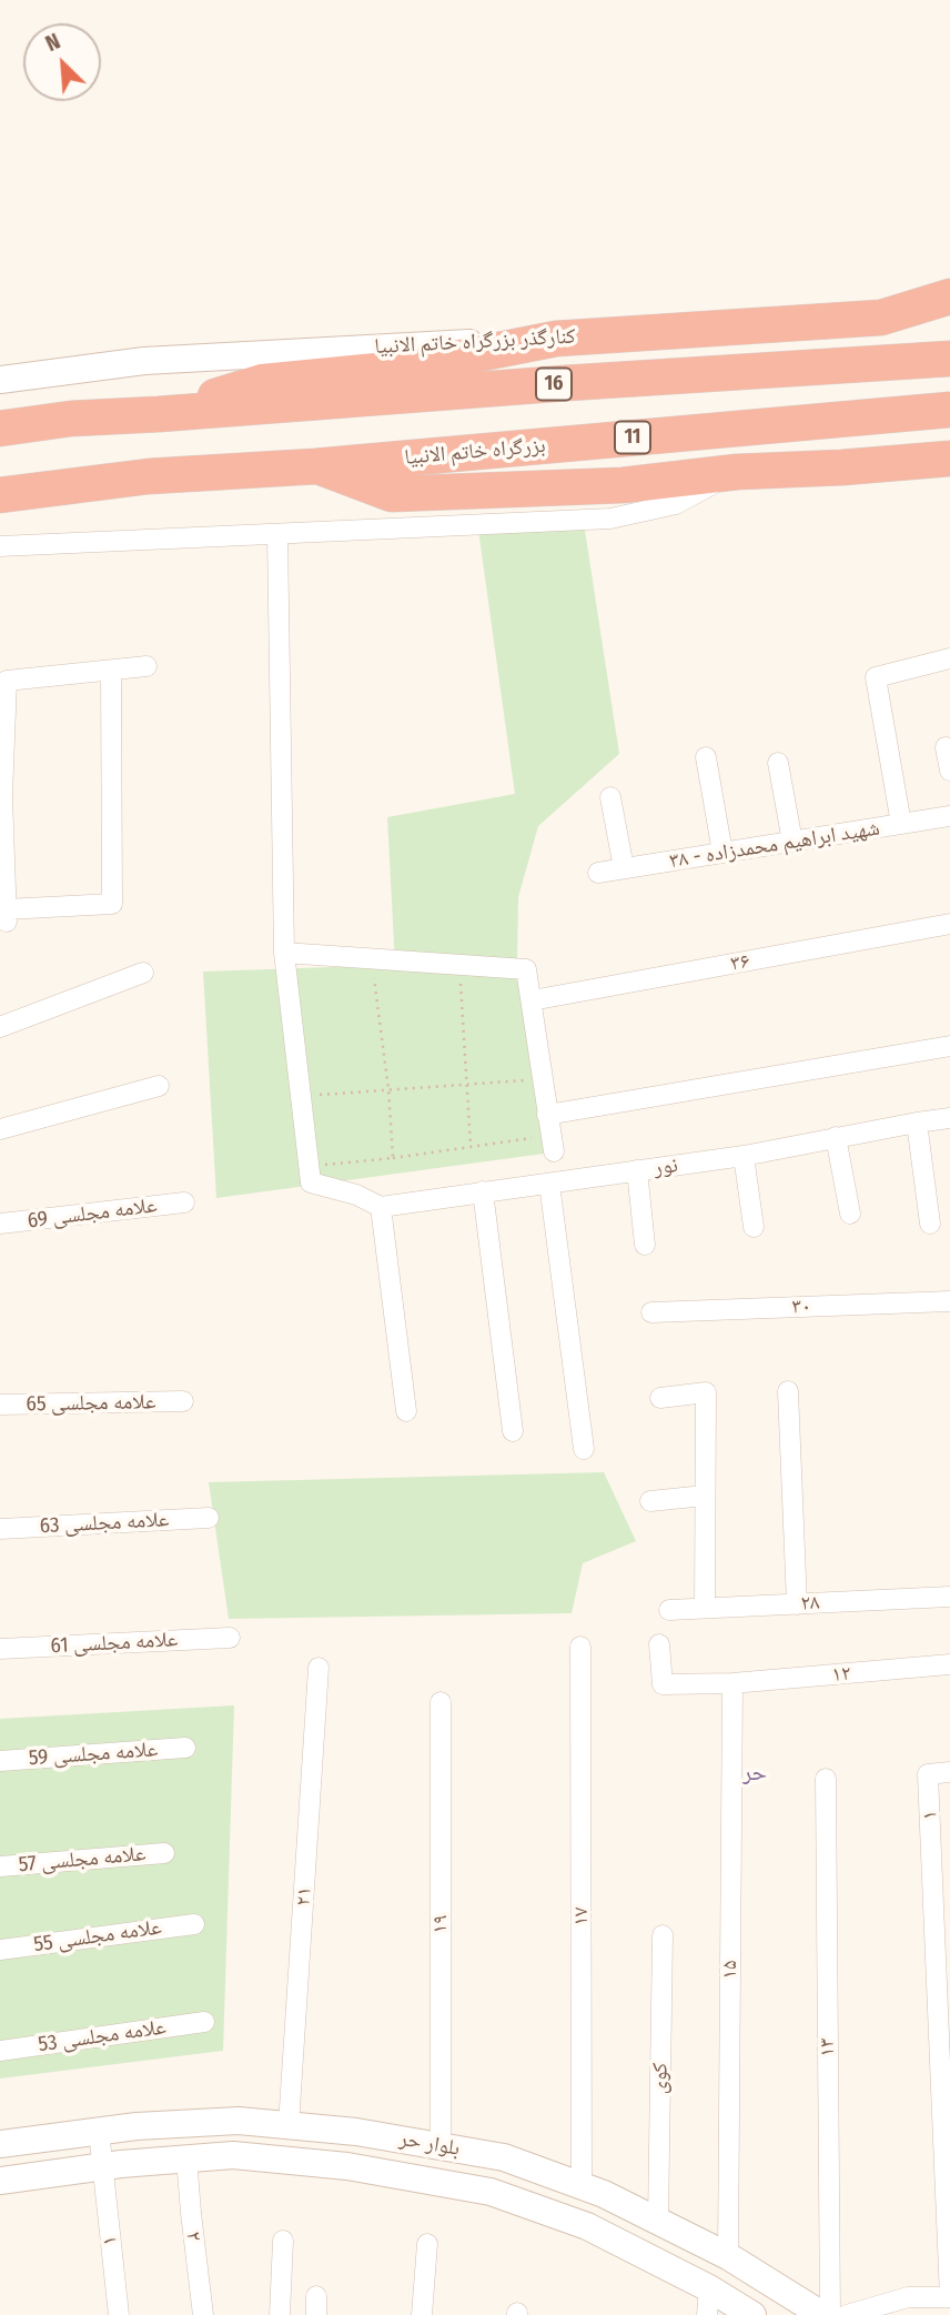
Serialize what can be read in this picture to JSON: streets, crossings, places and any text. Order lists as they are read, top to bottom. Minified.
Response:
{"streets":{"highway":["کنارگذر بزرگراه خاتم الانبیا","16","11","بزرگراه خاتم الانبیا"],"main road":["بلوار حر"],"street":["شهید ابراهیم محمدزاده - ۳۸","۳۶","نور","علامه مجلسی 69","۳۰","علامه مجلسی 65","علامه مجلسی 63","۲۸","علامه مجلسی 61","۱۲","علامه مجلسی 59","۱","علامه مجلسی 57","۲۱","۱۷","۱۹","علامه مجلسی 55","۱۵","علامه مجلسی 53","۱۳","کوی","۲"]},"crossings":[["کنارگذر بزرگراه خاتم الانبیا","16"],["۱۲","۱۵"],["۱","بلوار حر"],["۲۱","بلوار حر"],["۱۷","بلوار حر"],["۱۹","بلوار حر"],["۱۵","بلوار حر"],["کوی","بلوار حر"],["بلوار حر","۲"]],"districts":["حر"],"north":"top left"}
